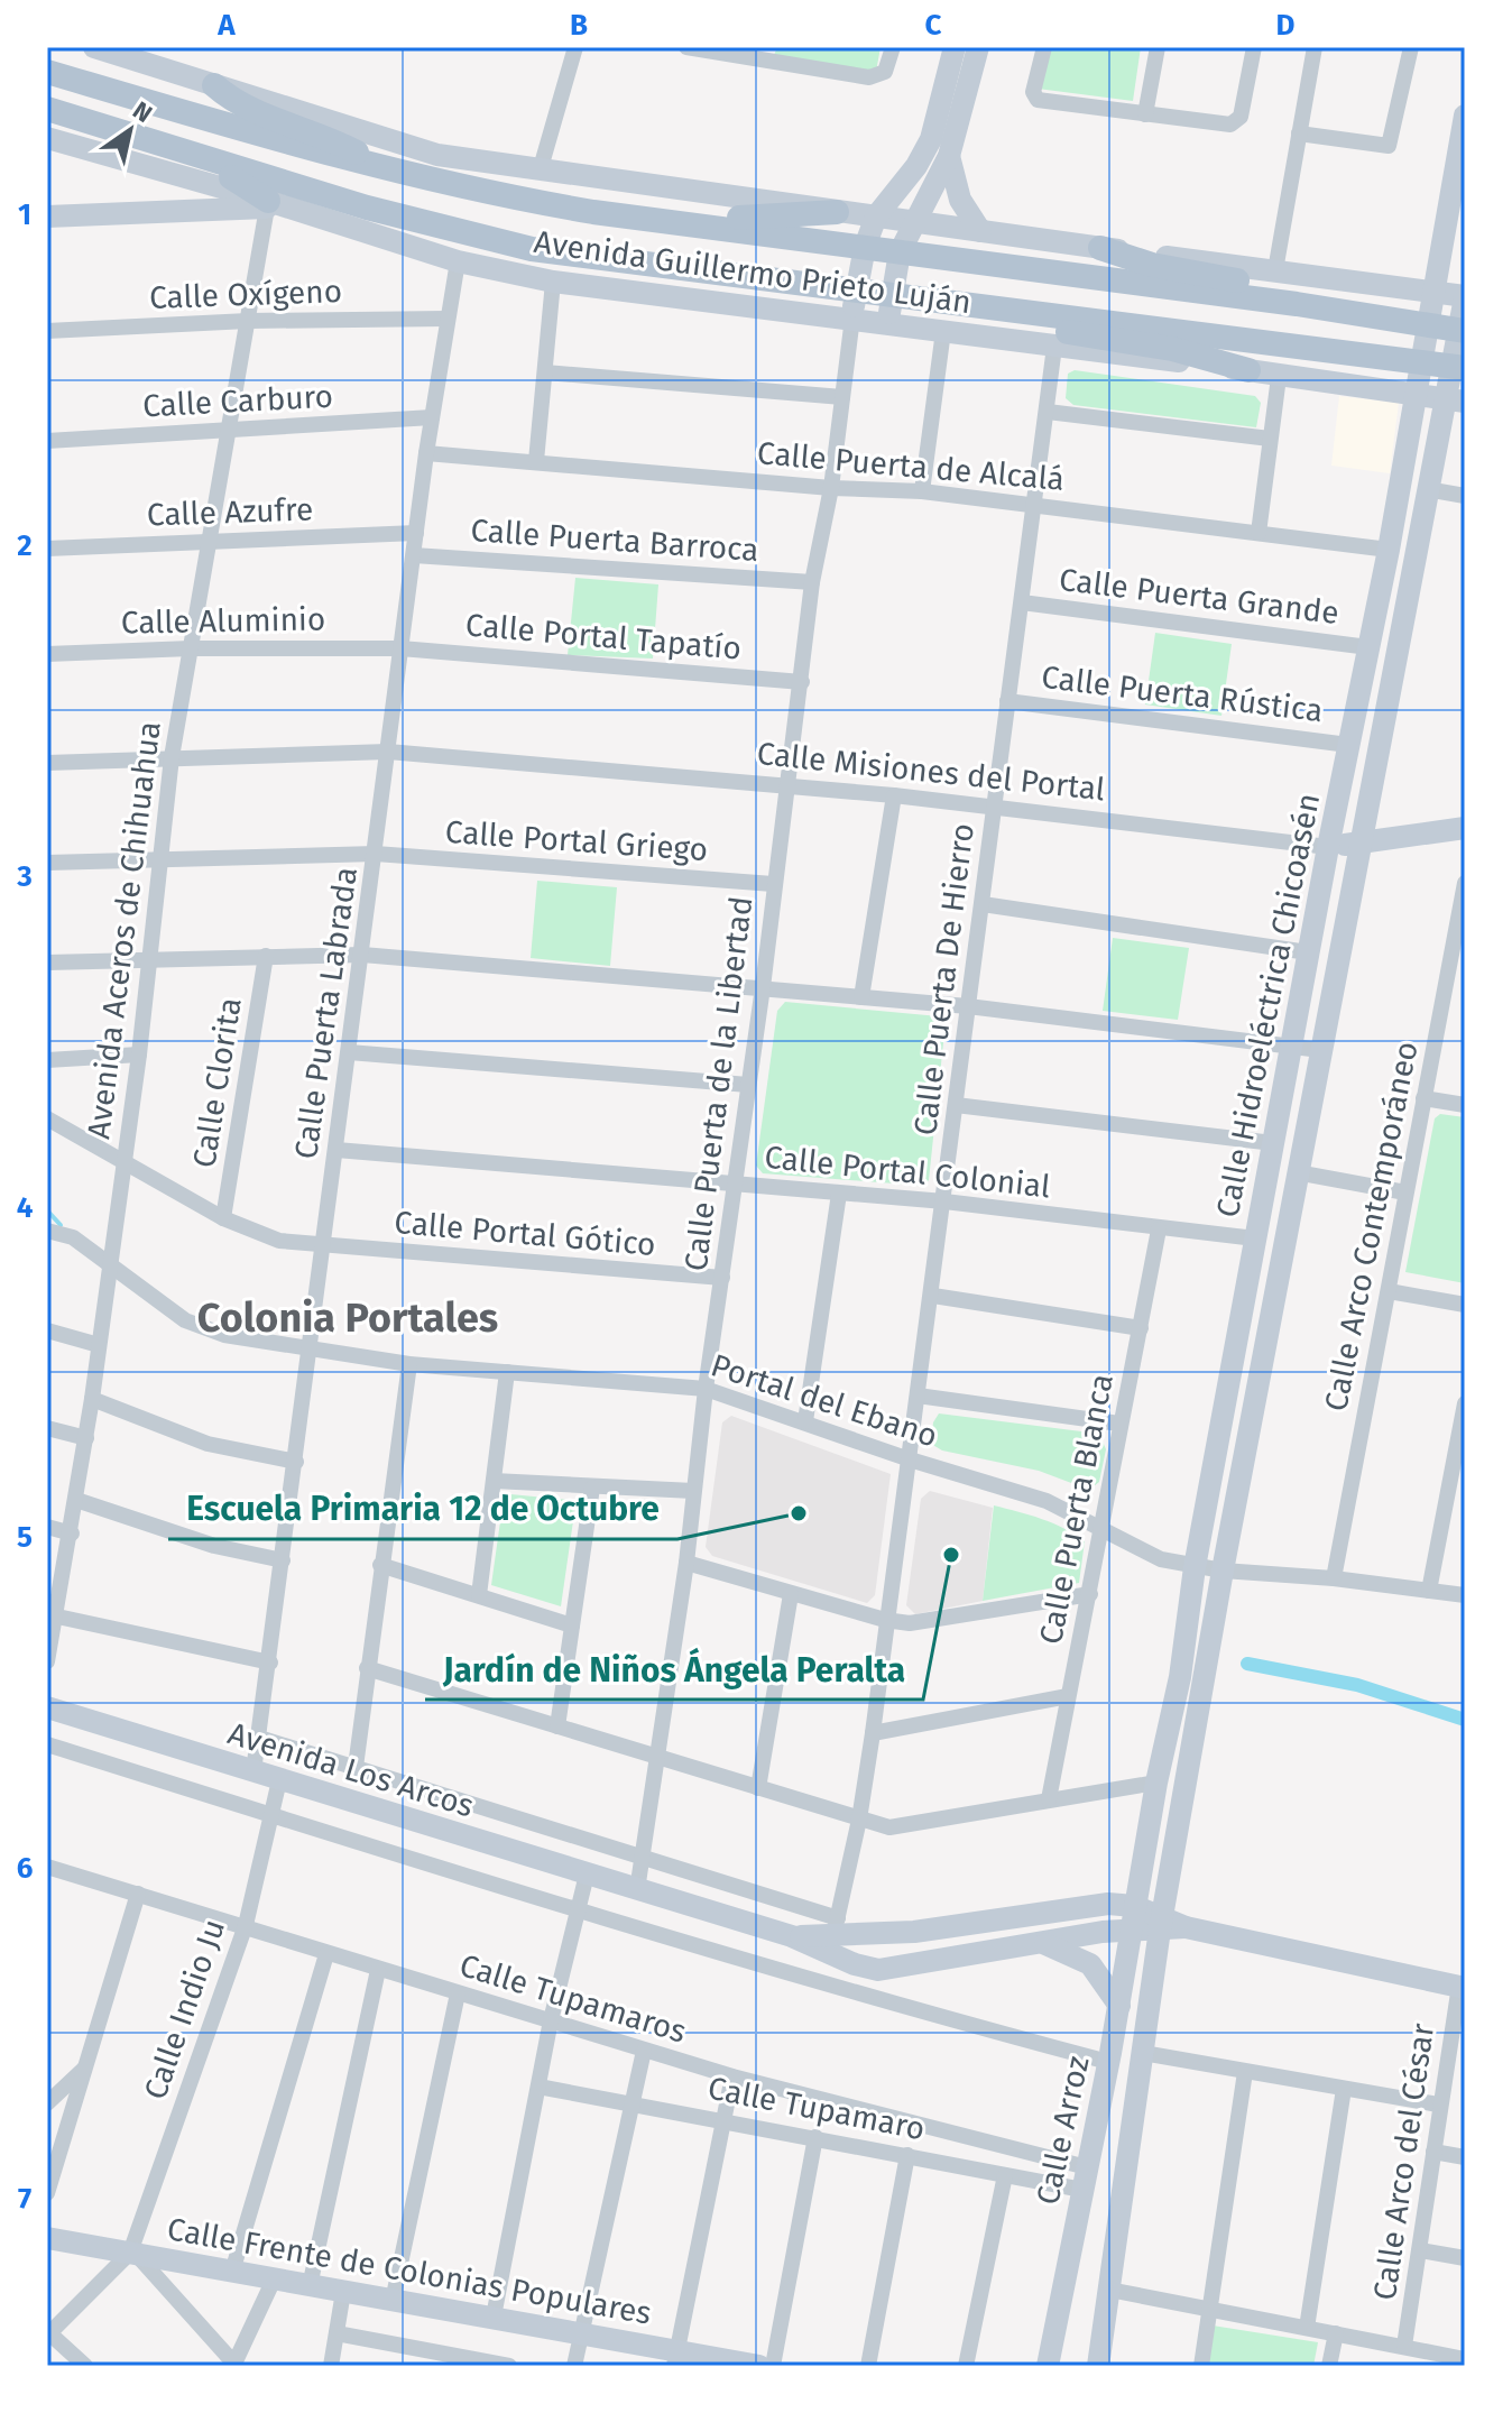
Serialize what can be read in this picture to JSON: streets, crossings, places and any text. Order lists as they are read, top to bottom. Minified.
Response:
{"streets":{"main road":["Avenida Guillermo Prieto Luján"],"street":["Calle Oxígeno","Calle Carburo","Calle Puerta de Alcalá","Calle Azufre","Calle Puerta Barroca","Calle Puerta Grande","Calle Aluminio","Calle Portal Tapatío","Calle Puerta Rústica","Calle Misiones del Portal","Calle Portal Griego","Avenida Aceros de Chihuahua","Calle Puerta De Hierro","Calle Hidroeléctrica Chicoasén","Calle Puerta Labrada","Calle Clorita","Calle Puerta de la Libertad","Calle Portal Colonial","Calle Arco Contemporáneo","Calle Portal Gótico","Portal del Ebano","Calle Puerta Blanca","Avenida Los Arcos","Calle Tupamaros","Calle Indio Ju","Calle Tupamaro","Calle Arroz","Calle Arco del César","Calle Frente de Colonias Populares"]},"crossings":[["Avenida Guillermo Prieto Luján","Avenida Aceros de Chihuahua"],["Avenida Guillermo Prieto Luján","Calle Puerta De Hierro"],["Avenida Guillermo Prieto Luján","Calle Hidroeléctrica Chicoasén"],["Avenida Guillermo Prieto Luján","Calle Puerta Labrada"],["Avenida Guillermo Prieto Luján","Calle Puerta de la Libertad"],["Calle Oxígeno","Avenida Aceros de Chihuahua"],["Calle Oxígeno","Calle Puerta Labrada"],["Calle Carburo","Avenida Aceros de Chihuahua"],["Calle Carburo","Calle Puerta Labrada"],["Calle Puerta de Alcalá","Calle Puerta De Hierro"],["Calle Puerta de Alcalá","Calle Hidroeléctrica Chicoasén"],["Calle Puerta de Alcalá","Calle Puerta Labrada"],["Calle Puerta de Alcalá","Calle Puerta de la Libertad"],["Calle Azufre","Avenida Aceros de Chihuahua"],["Calle Azufre","Calle Puerta Labrada"],["Calle Puerta Barroca","Calle Puerta Labrada"],["Calle Puerta Barroca","Calle Puerta de la Libertad"],["Calle Puerta Grande","Calle Puerta De Hierro"],["Calle Puerta Grande","Calle Hidroeléctrica Chicoasén"],["Calle Aluminio","Calle Portal Tapatío"],["Calle Aluminio","Avenida Aceros de Chihuahua"],["Calle Aluminio","Calle Puerta Labrada"],["Calle Portal Tapatío","Calle Puerta Labrada"],["Calle Portal Tapatío","Calle Puerta de la Libertad"],["Calle Puerta Rústica","Calle Puerta De Hierro"],["Calle Puerta Rústica","Calle Hidroeléctrica Chicoasén"],["Calle Misiones del Portal","Avenida Aceros de Chihuahua"],["Calle Misiones del Portal","Calle Puerta De Hierro"],["Calle Misiones del Portal","Calle Hidroeléctrica Chicoasén"],["Calle Misiones del Portal","Calle Puerta Labrada"],["Calle Misiones del Portal","Calle Puerta de la Libertad"],["Calle Portal Griego","Avenida Aceros de Chihuahua"],["Calle Portal Griego","Calle Puerta Labrada"],["Calle Portal Griego","Calle Puerta de la Libertad"],["Avenida Aceros de Chihuahua","Calle Portal Gótico"],["Avenida Aceros de Chihuahua","Portal del Ebano"],["Calle Puerta De Hierro","Calle Portal Colonial"],["Calle Puerta De Hierro","Portal del Ebano"],["Calle Puerta De Hierro","Avenida Los Arcos"],["Calle Hidroeléctrica Chicoasén","Calle Portal Colonial"],["Calle Hidroeléctrica Chicoasén","Portal del Ebano"],["Calle Hidroeléctrica Chicoasén","Avenida Los Arcos"],["Calle Hidroeléctrica Chicoasén","Calle Arroz"],["Calle Puerta Labrada","Calle Portal Colonial"],["Calle Puerta Labrada","Calle Portal Gótico"],["Calle Puerta Labrada","Portal del Ebano"],["Calle Puerta Labrada","Avenida Los Arcos"],["Calle Clorita","Calle Portal Gótico"],["Calle Puerta de la Libertad","Calle Portal Colonial"],["Calle Puerta de la Libertad","Calle Portal Gótico"],["Calle Puerta de la Libertad","Portal del Ebano"],["Calle Puerta de la Libertad","Avenida Los Arcos"],["Calle Portal Colonial","Calle Puerta Blanca"],["Calle Arco Contemporáneo","Portal del Ebano"],["Portal del Ebano","Calle Puerta Blanca"],["Avenida Los Arcos","Calle Indio Ju"],["Avenida Los Arcos","Calle Arroz"],["Avenida Los Arcos","Calle Arco del César"],["Calle Tupamaros","Calle Indio Ju"],["Calle Tupamaros","Calle Tupamaro"],["Calle Tupamaros","Calle Arroz"],["Calle Indio Ju","Calle Frente de Colonias Populares"],["Calle Tupamaro","Calle Arroz"]],"districts":["Colonia Portales"],"places":["Escuela Primaria 12 de Octubre","Jardín de Niños Ángela Peralta"],"north":"top right","grid":{"columns":["A","B","C","D"],"rows":["1","2","3","4","5","6","7"]}}
